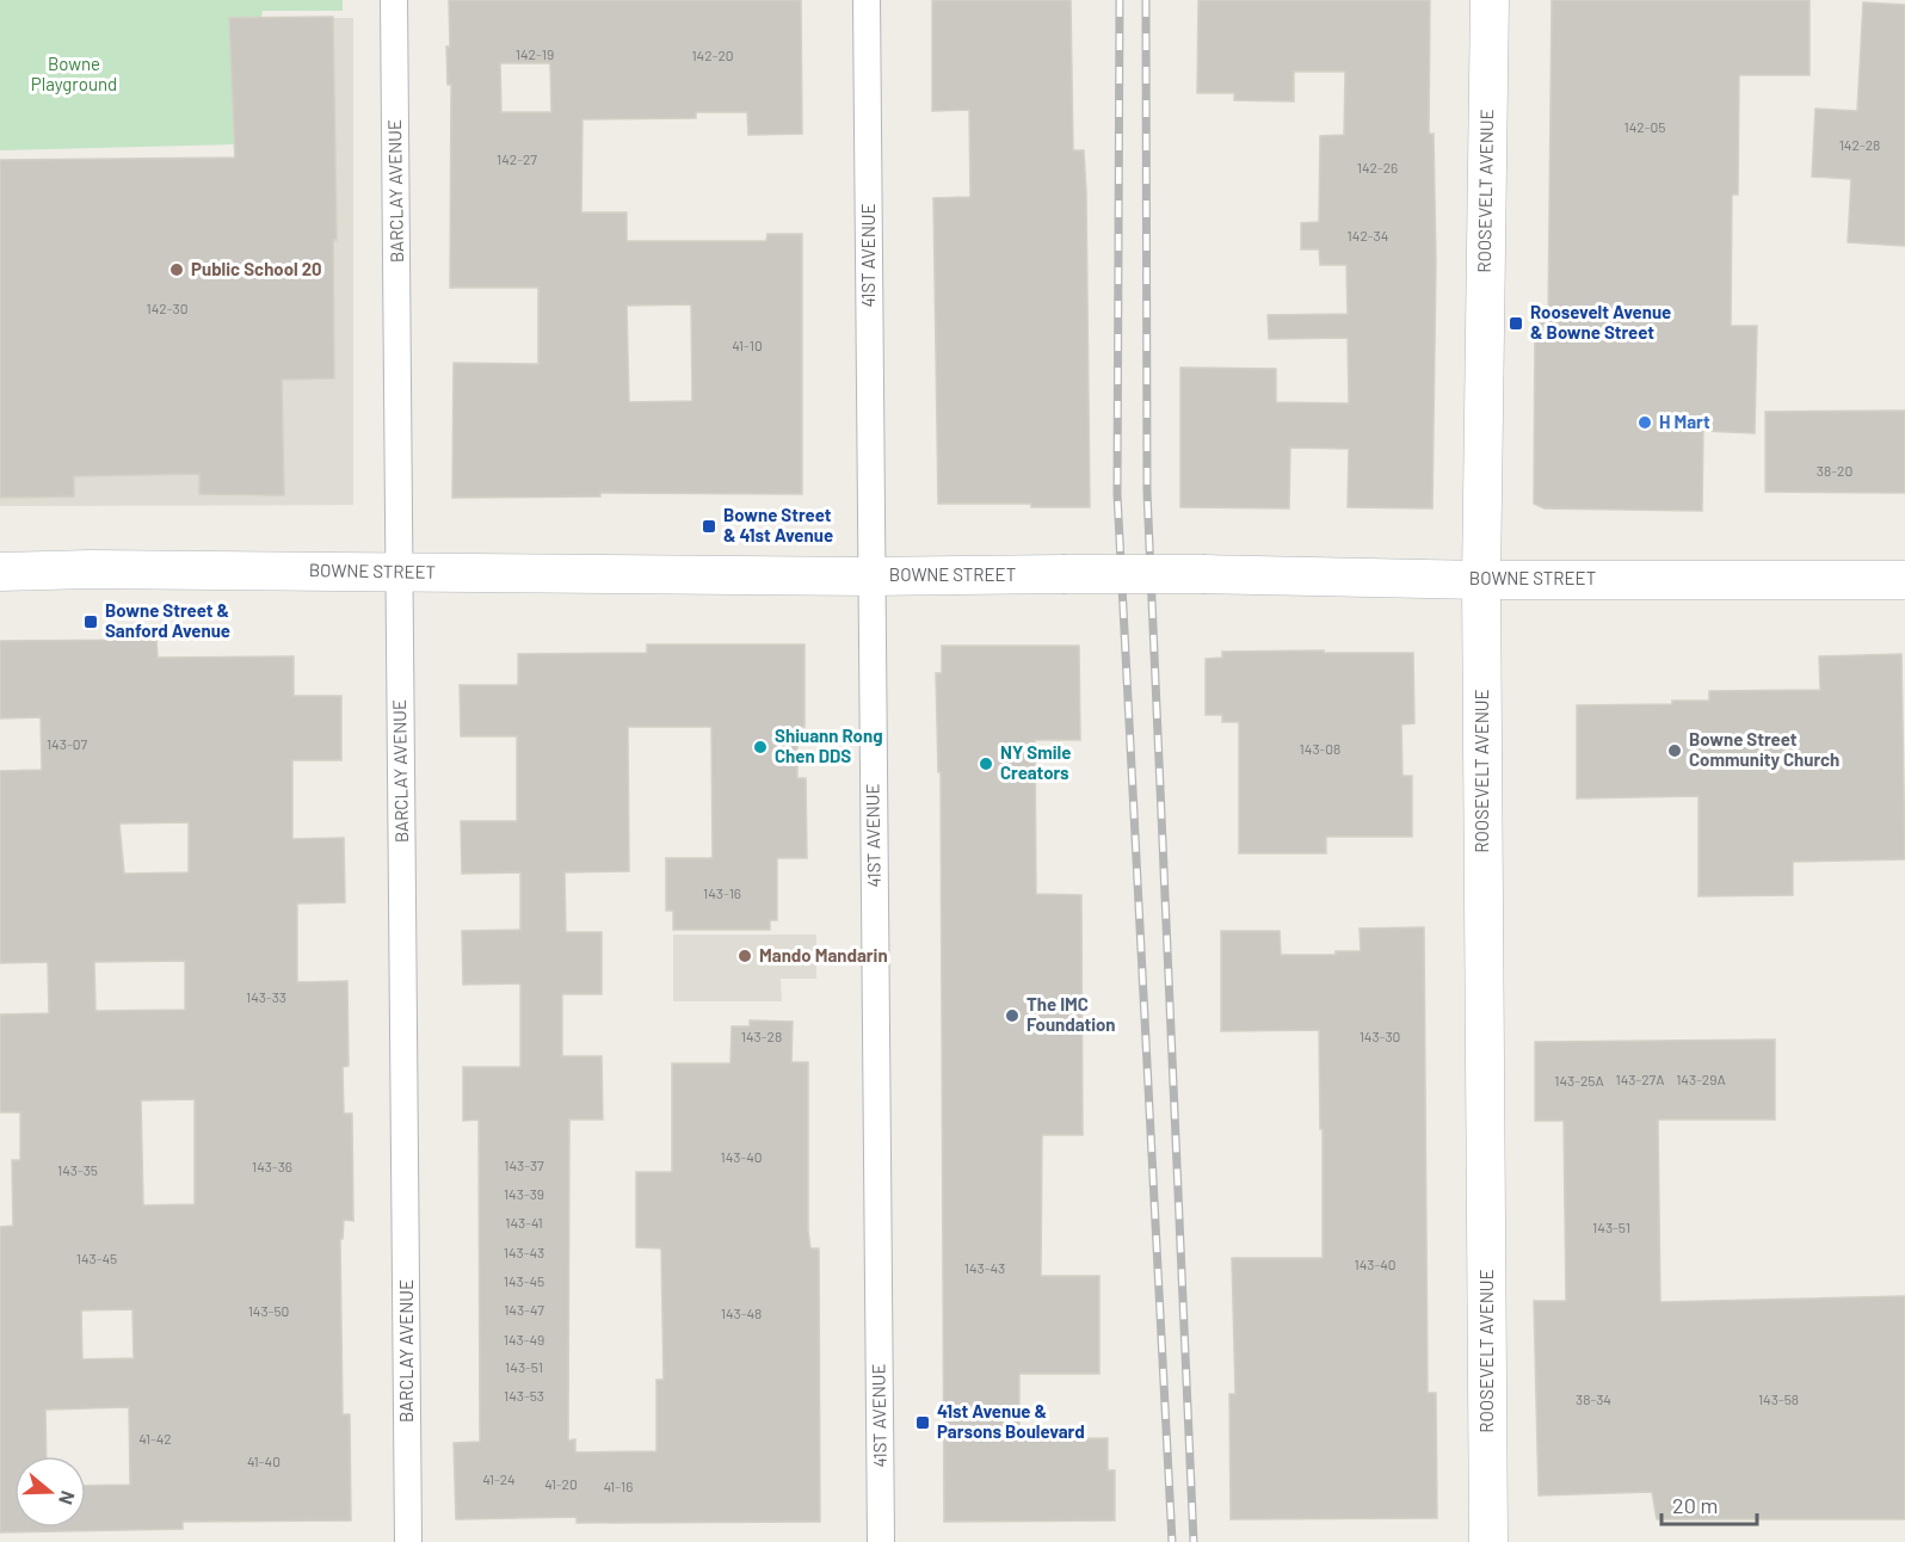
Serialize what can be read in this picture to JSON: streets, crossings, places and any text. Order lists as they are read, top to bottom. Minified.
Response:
{"streets":{"street":["BARCLAY AVENUE","ROOSEVELT AVENUE","41ST AVENUE","BOWNE STREET"]},"crossings":[["BARCLAY AVENUE","BOWNE STREET"],["ROOSEVELT AVENUE","BOWNE STREET"],["41ST AVENUE","BOWNE STREET"]],"parks":["Bowne Playground"],"places":{"other":["Public School 20","H Mart","Shiuann Rong Chen DDS","Bowne Street Community Church","NY Smile Creators","Mando Mandarin","The IMC Foundation"],"transit":["Roosevelt Avenue & Bowne Street","Bowne Street & 41st Avenue","Bowne Street & Sanford Avenue","41st Avenue & Parsons Boulevard"]},"house_numbers":["142-19","142-20","142-05","142-28","142-27","142-26","142-34","142-30","41-10","38-20","143-07","143-08","143-16","143-33","143-28","143-30","143-27A","143-29A","143-25A","143-40","143-37","143-36","143-35","143-39","143-41","143-51","143-43","143-45","143-40","143-43","143-45","143-47","143-50","143-48","143-49","143-51","143-53","38-34","143-58","41-42","41-40","41-24","41-20","41-16"],"scale_bar":"20 m","north":"right"}
